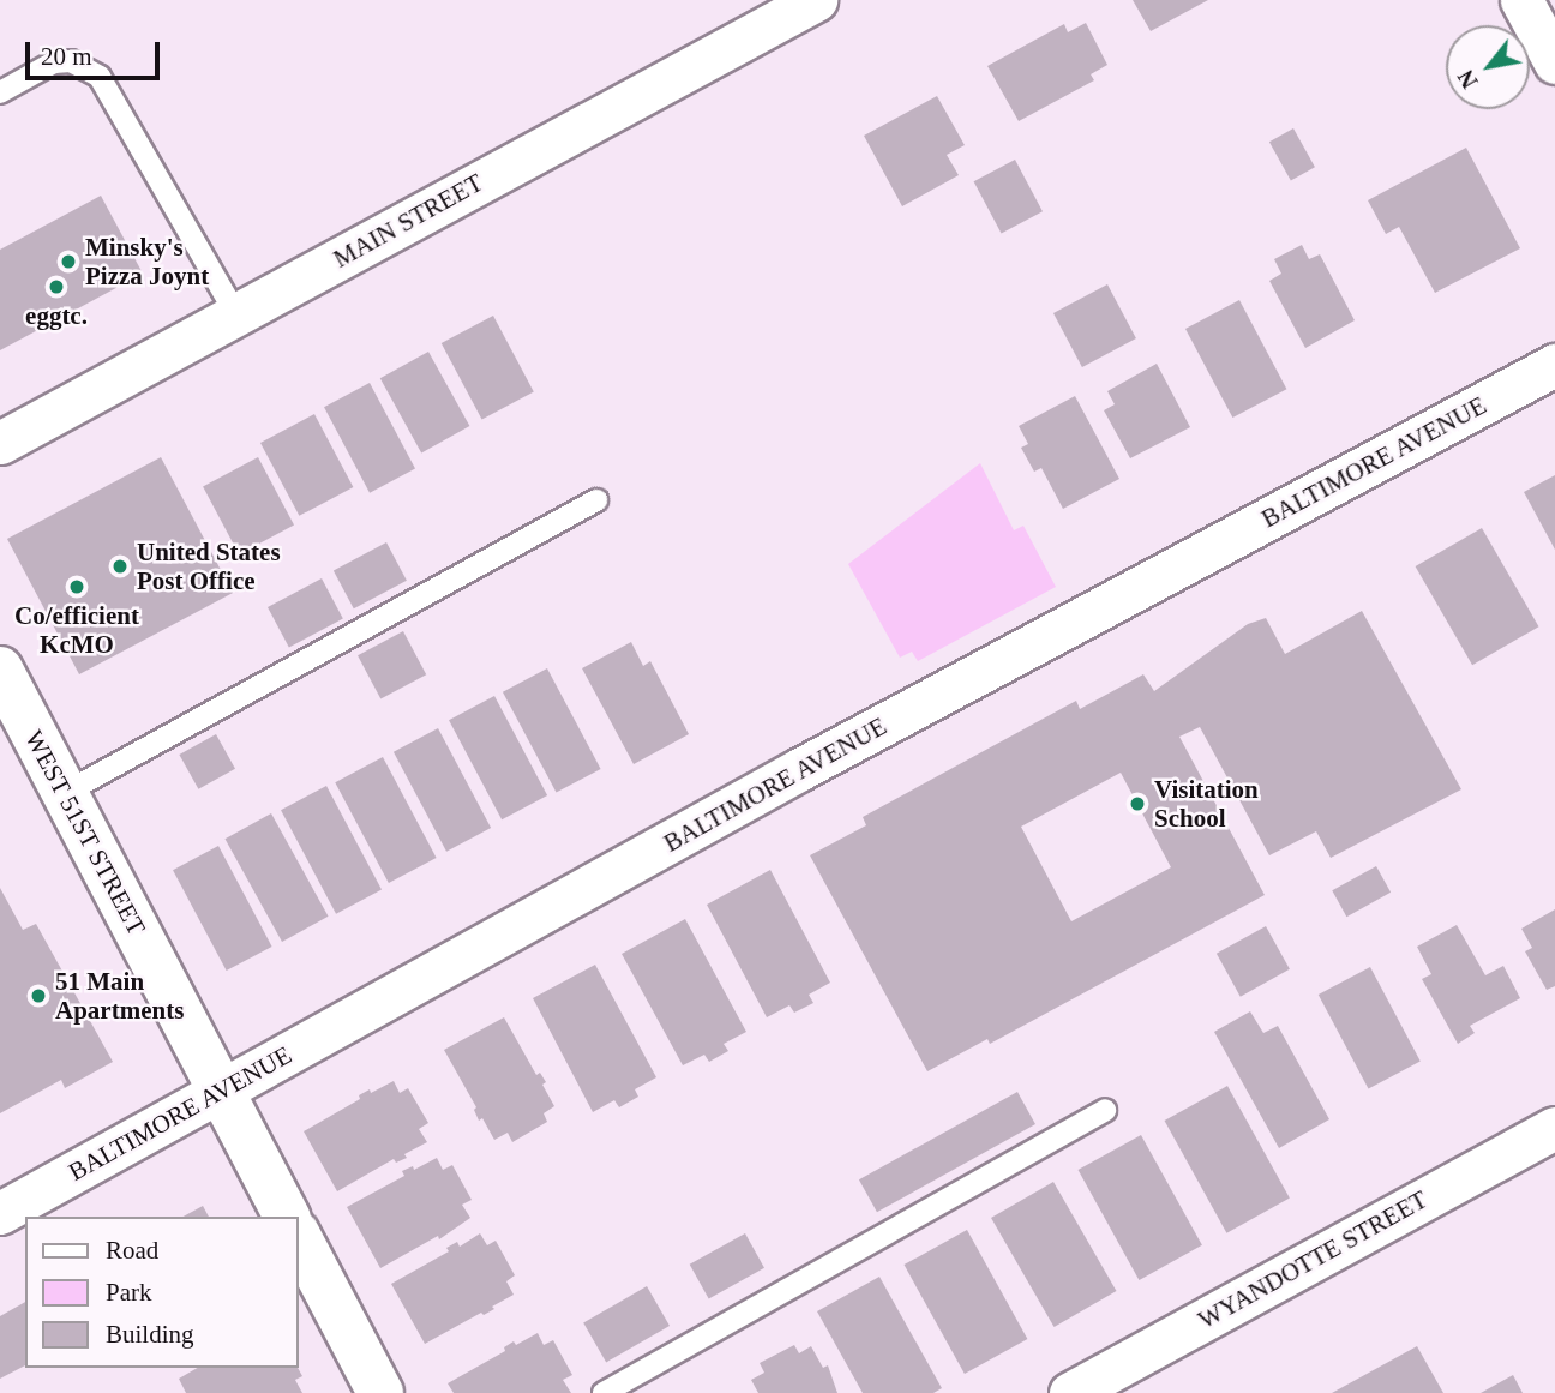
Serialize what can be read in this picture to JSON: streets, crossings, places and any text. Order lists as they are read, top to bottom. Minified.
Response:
{"streets":{"street":["MAIN STREET","BALTIMORE AVENUE","WEST 51ST STREET","WYANDOTTE STREET"]},"crossings":[["BALTIMORE AVENUE","WEST 51ST STREET"]],"places":["Minsky's Pizza Joynt","eggtc.","United States Post Office","Co/efficient KcMO","Visitation School","51 Main Apartments"],"legend":["Road","Park","Building"],"scale_bar":"20 m","north":"bottom left"}
